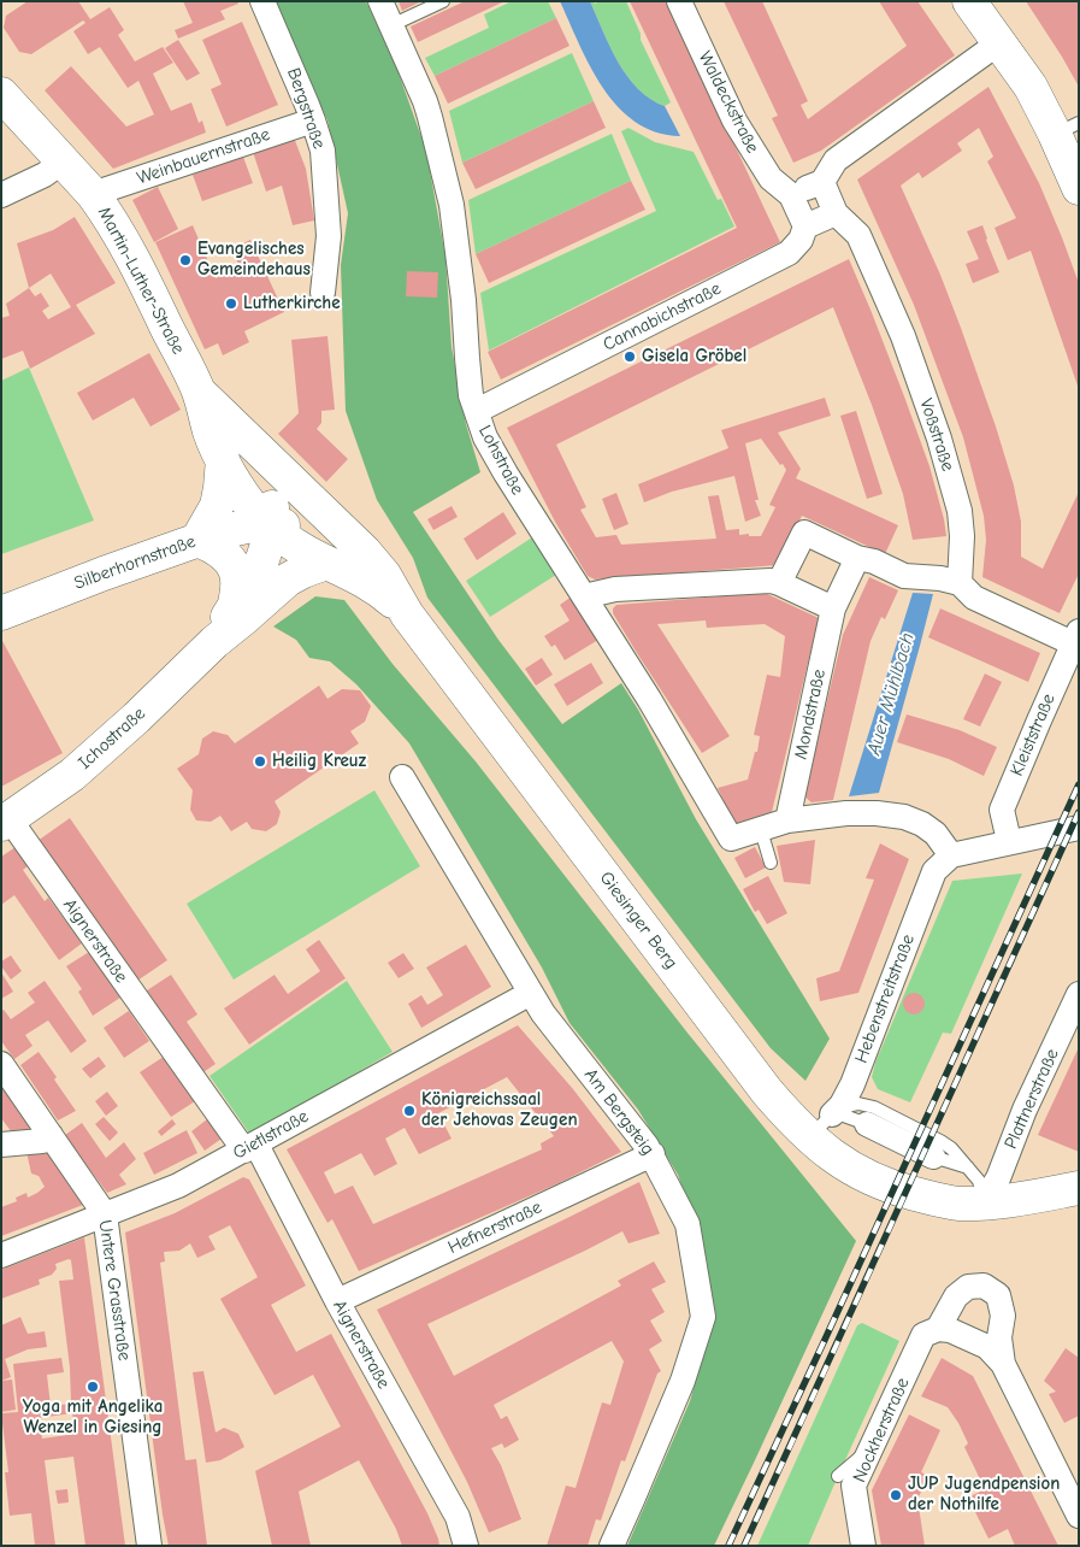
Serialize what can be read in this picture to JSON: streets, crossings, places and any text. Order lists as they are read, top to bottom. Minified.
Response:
{"streets":{"main road":["Martin-Luther-Straße","Silberhornstraße","Ichostraße","Giesinger Berg"],"street":["Waldeckstraße","Bergstraße","Weinbauernstraße","Cannabichstraße","Voßstraße","Lohstraße","Mondstraße","Kleiststraße","Aignerstraße","Hebenstreitstraße","Plattnerstraße","Am Bergsteig","Gietlstraße","Hefnerstraße","Untere Grasstraße","Nockherstraße"]},"crossings":[["Waldeckstraße","Cannabichstraße"],["Bergstraße","Weinbauernstraße"],["Weinbauernstraße","Martin-Luther-Straße"],["Martin-Luther-Straße","Silberhornstraße"],["Martin-Luther-Straße","Ichostraße"],["Martin-Luther-Straße","Giesinger Berg"],["Cannabichstraße","Lohstraße"],["Silberhornstraße","Ichostraße"],["Silberhornstraße","Giesinger Berg"],["Ichostraße","Giesinger Berg"],["Ichostraße","Aignerstraße"],["Giesinger Berg","Hebenstreitstraße"],["Giesinger Berg","Plattnerstraße"],["Aignerstraße","Gietlstraße"],["Aignerstraße","Hefnerstraße"],["Am Bergsteig","Gietlstraße"],["Am Bergsteig","Hefnerstraße"],["Gietlstraße","Untere Grasstraße"]],"water":["Auer Mühlbach"],"places":["Evangelisches Gemeindehaus","Lutherkirche","Gisela Gröbel","Heilig Kreuz","Königreichssaal der Jehovas Zeugen","Yoga mit Angelika Wenzel in Giesing","JUP Jugendpension der Nothilfe"]}
